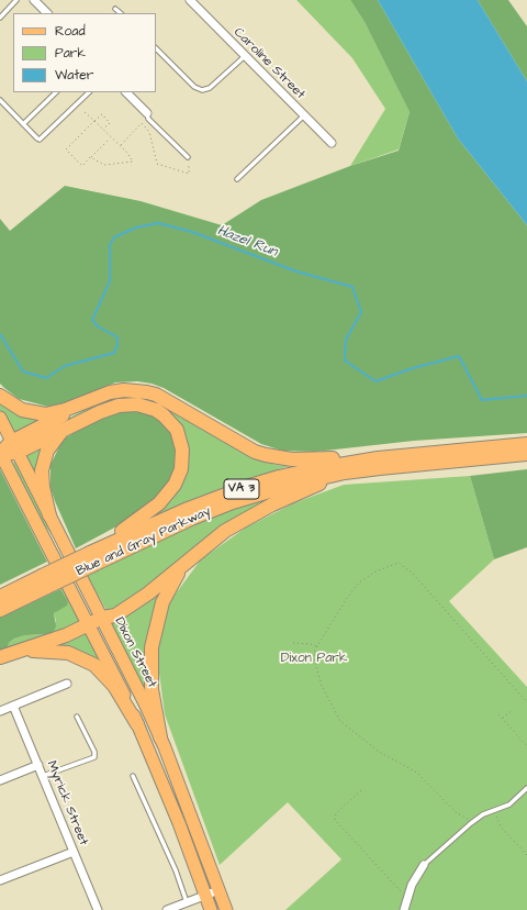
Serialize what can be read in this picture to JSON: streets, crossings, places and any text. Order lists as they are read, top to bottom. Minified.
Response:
{"streets":{"highway":["VA 3","Blue and Gray Parkway"],"main road":["Dixon Street"],"street":["Caroline Street","Myrick Street"]},"water":["Hazel Run"],"parks":["Dixon Park"],"legend":["Road","Park","Water"]}
